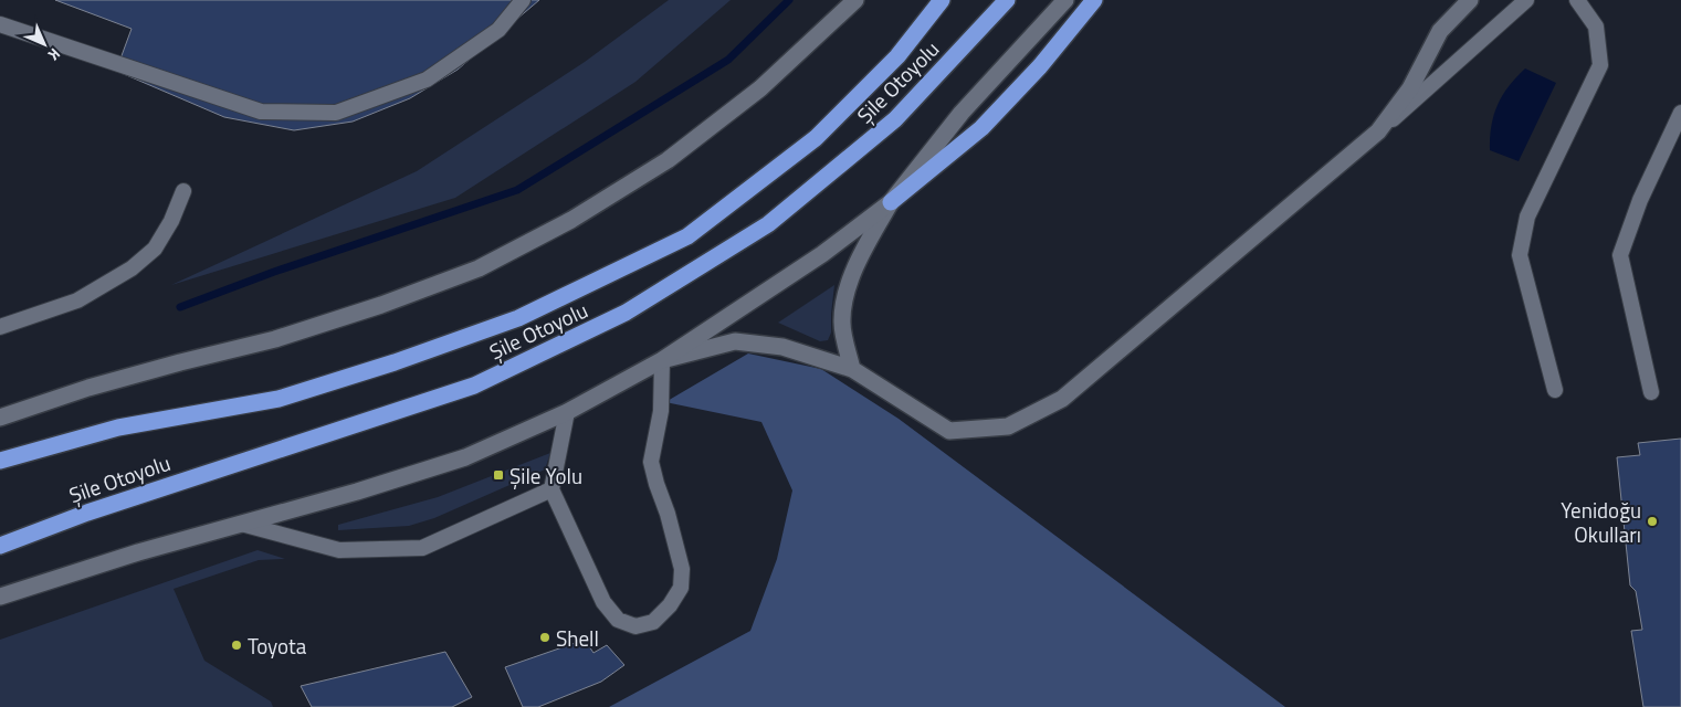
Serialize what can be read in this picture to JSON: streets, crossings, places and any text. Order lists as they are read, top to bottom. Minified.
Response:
{"streets":{"highway":["Şile Otoyolu"]},"places":{"transit":["Şile Yolu"],"other":["Yenidoğu Okulları","Shell","Toyota"]},"north":"bottom right"}
